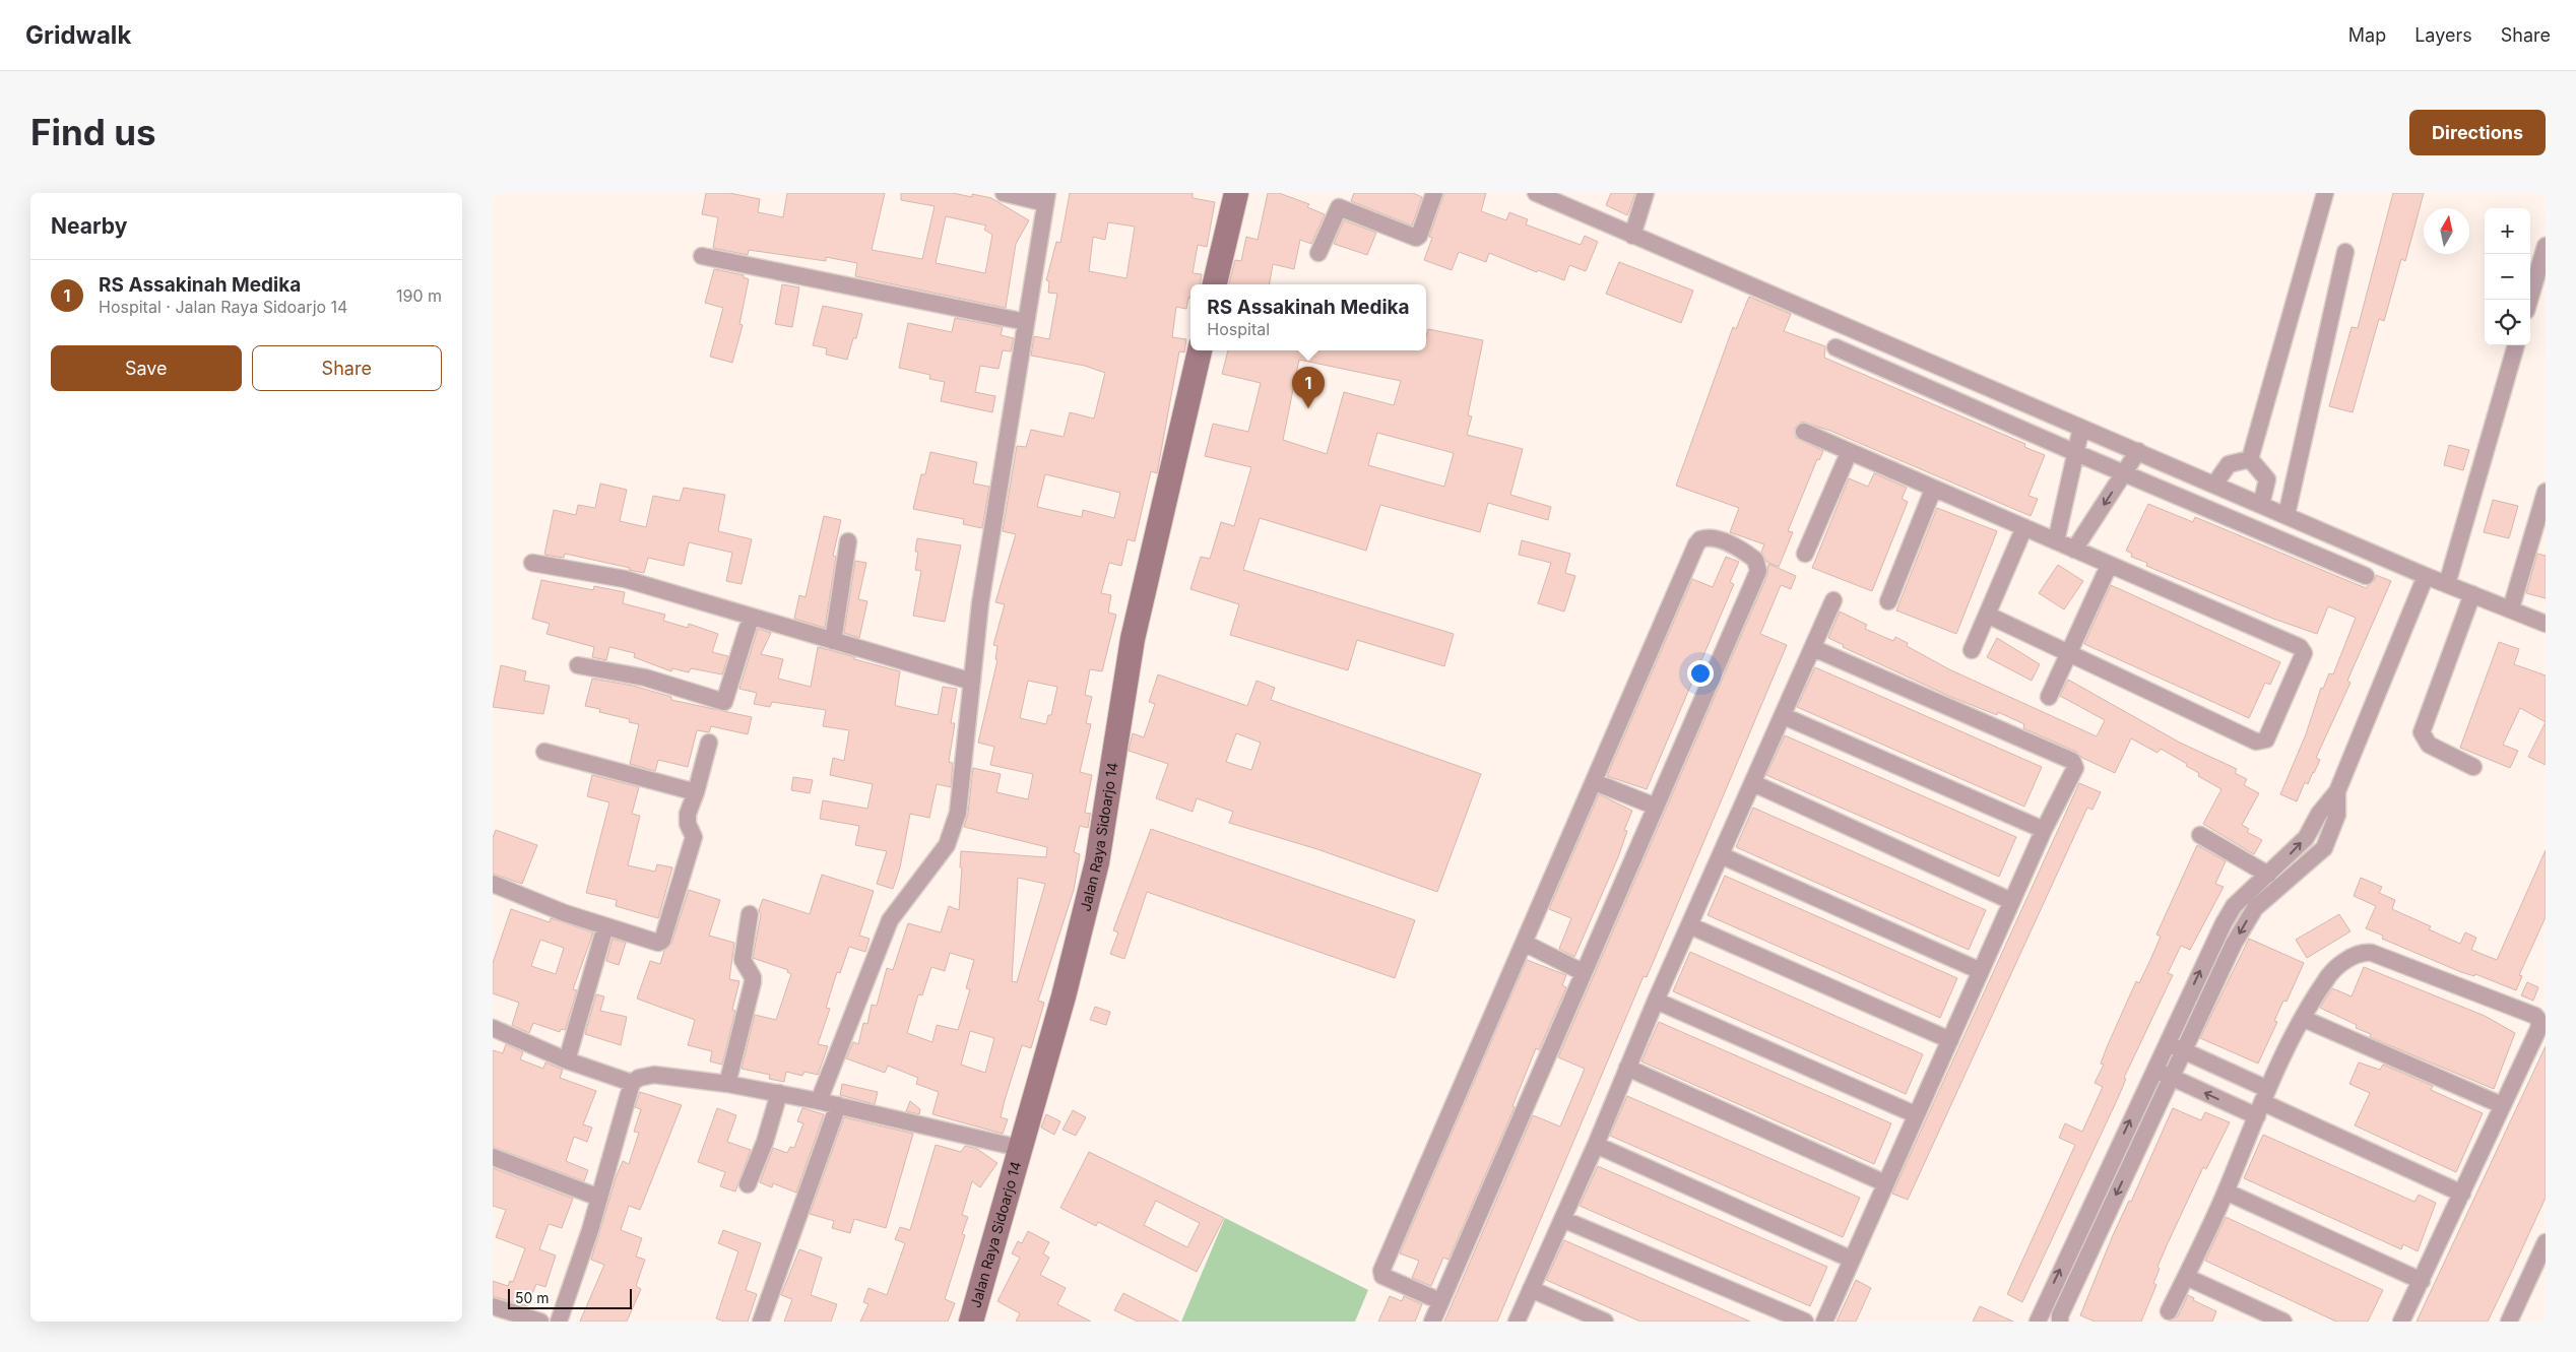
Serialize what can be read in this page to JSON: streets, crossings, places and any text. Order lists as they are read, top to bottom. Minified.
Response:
{"streets":{"main road":["Jalan Raya Sidoarjo 14"]},"scale_bar":"50 m","north":"top","page":{"header":"Gridwalk","nav":["Map","Layers","Share"],"buttons":["Directions",["Save","Share"]],"title":"Find us","heading":"Nearby","map_buttons":["+","−"],"list":[{"mark":"1","name":"RS Assakinah Medika","note":"Hospital · Jalan Raya Sidoarjo 14","value":"190 m"}],"popup":["RS Assakinah Medika","Hospital"],"pins":"1","scale":"50 m"}}
